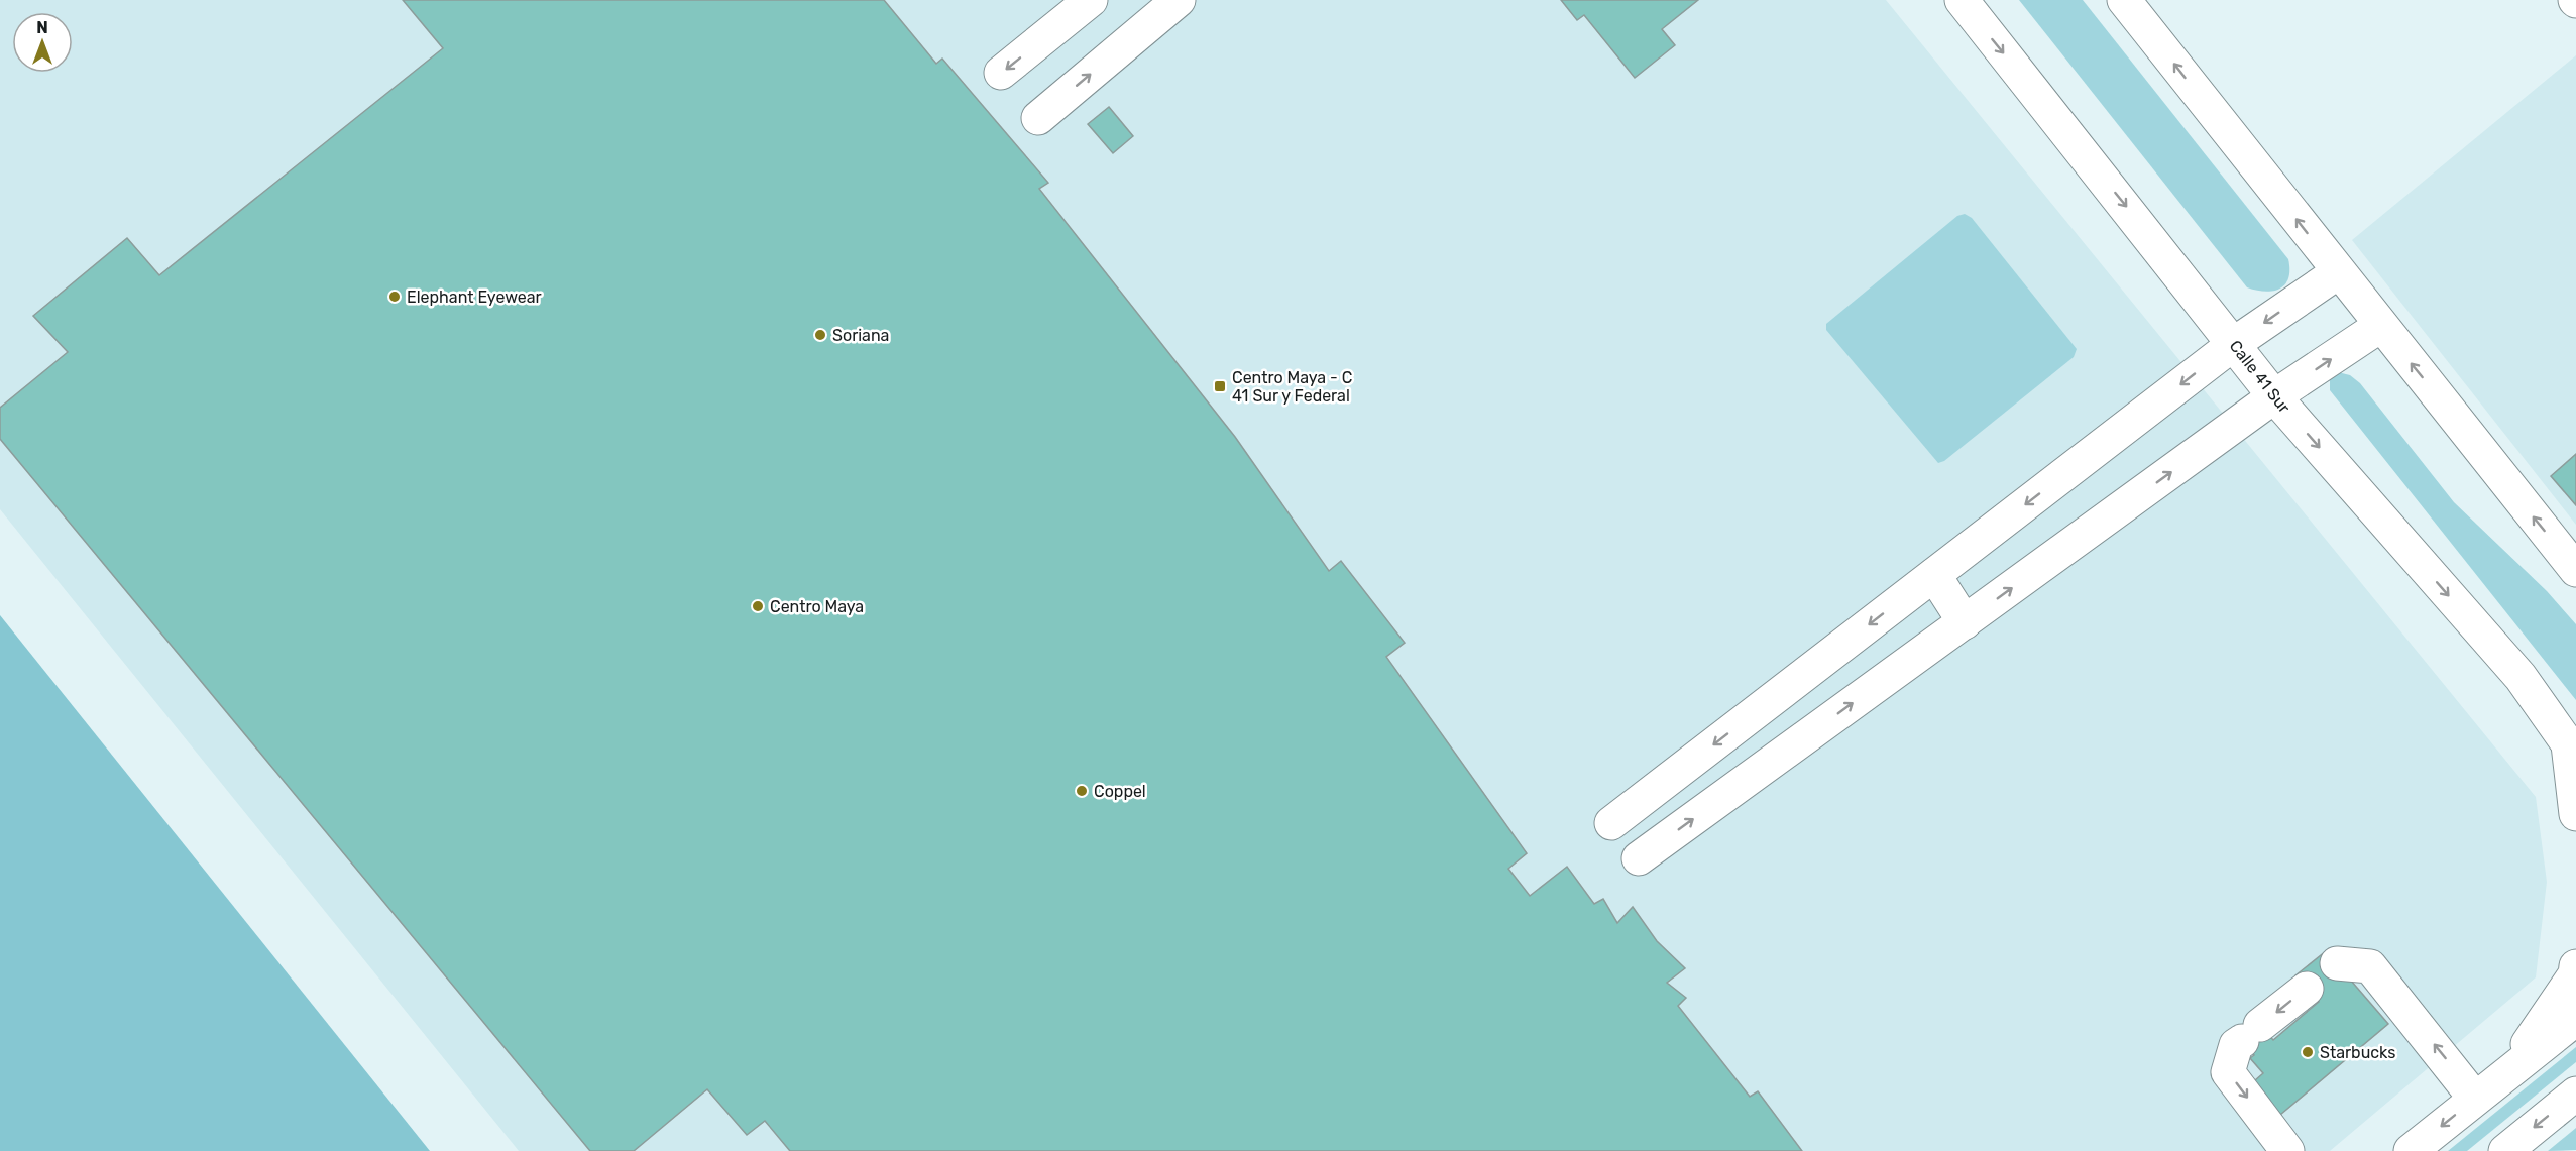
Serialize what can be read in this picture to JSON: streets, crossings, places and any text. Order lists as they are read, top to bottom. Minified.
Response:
{"streets":{"main road":["Calle 41 Sur"]},"places":{"other":["Elephant Eyewear","Soriana","Centro Maya","Coppel","Starbucks"],"transit":["Centro Maya - C 41 Sur y Federal"]},"north":"top"}
